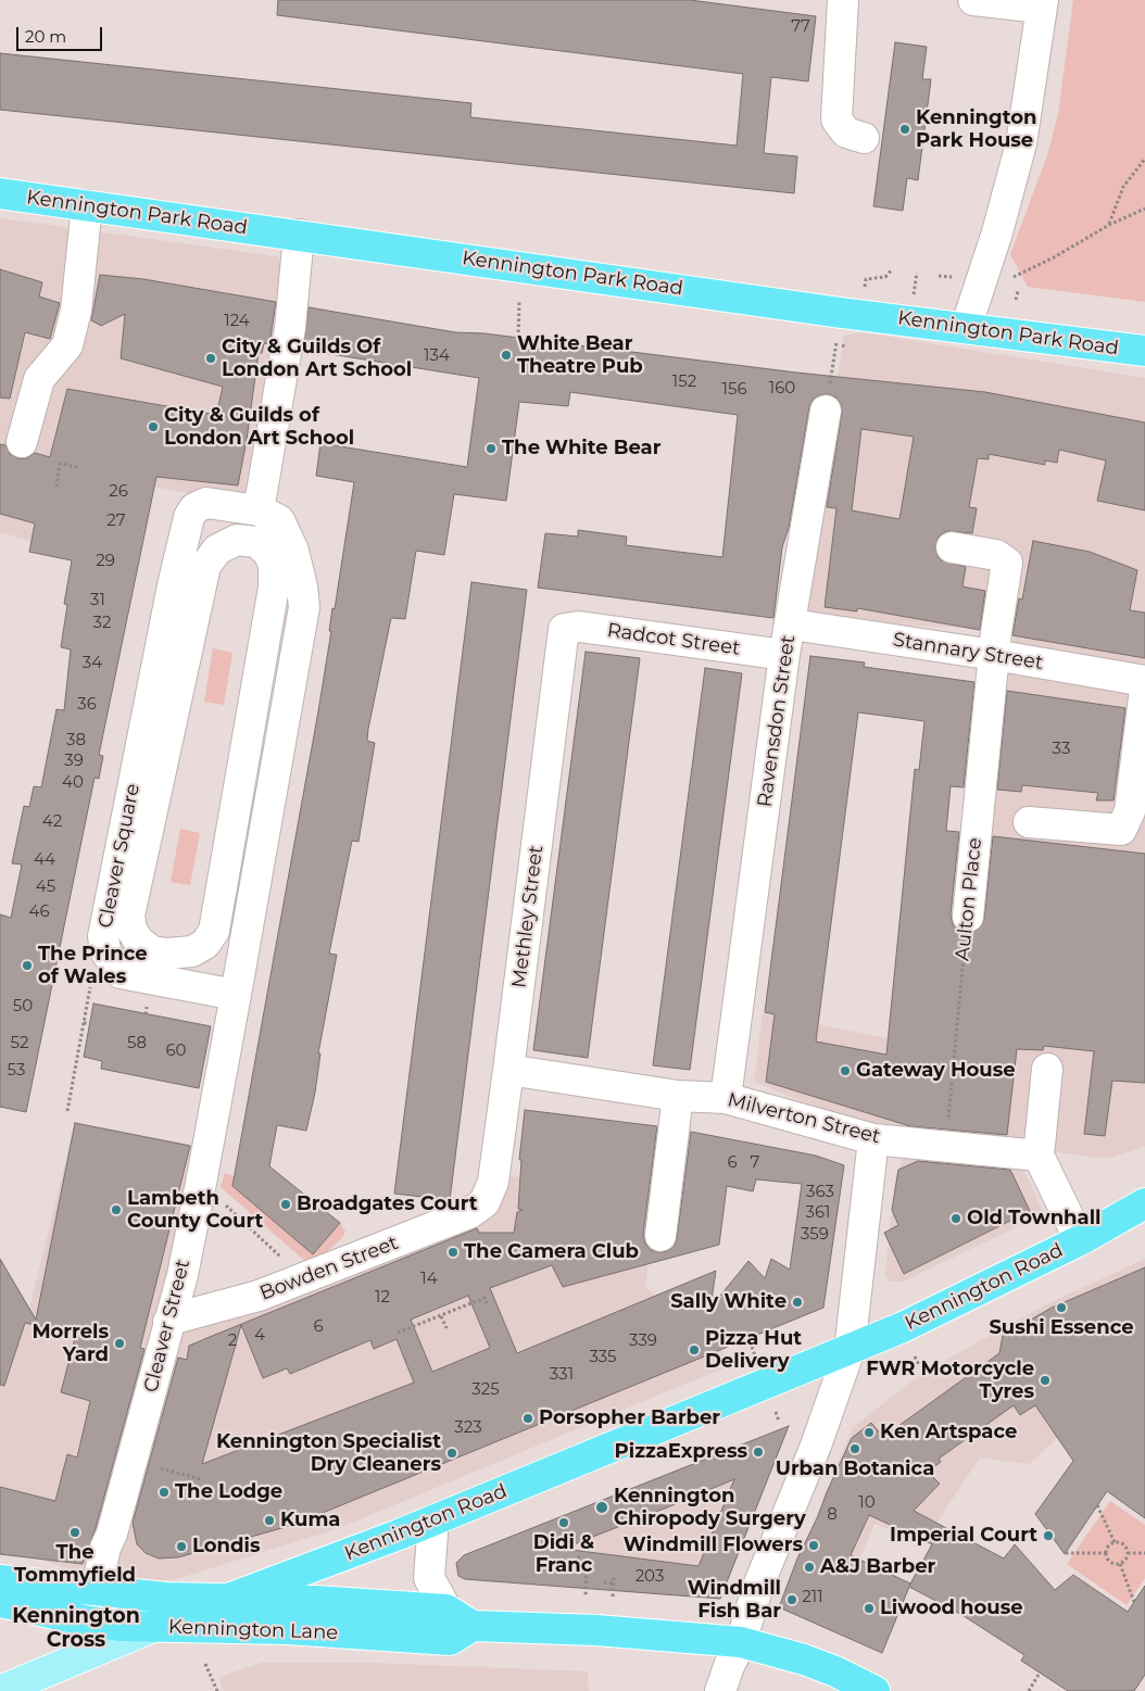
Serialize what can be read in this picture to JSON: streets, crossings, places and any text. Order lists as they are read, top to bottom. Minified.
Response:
{"streets":{"highway":["Kennington Park Road","Kennington Road","Kennington Lane"],"street":["Radcot Street","Stannary Street","Ravensdon Street","Cleaver Square","Aulton Place","Methley Street","Milverton Street","Bowden Street","Cleaver Street"]},"crossings":[["Radcot Street","Ravensdon Street"],["Radcot Street","Methley Street"],["Stannary Street","Ravensdon Street"],["Stannary Street","Aulton Place"],["Ravensdon Street","Milverton Street"],["Cleaver Square","Cleaver Street"],["Aulton Place","Milverton Street"],["Methley Street","Milverton Street"],["Methley Street","Bowden Street"],["Bowden Street","Cleaver Street"],["Kennington Road","Kennington Lane"],["Cleaver Street","Kennington Lane"]],"districts":["Kennington Cross"],"places":["Kennington Park House","White Bear Theatre Pub","City & Guilds Of London Art School","City & Guilds of London Art School","The White Bear","The Prince of Wales","Gateway House","Broadgates Court","Lambeth County Court","Old Townhall","The Camera Club","Sally White","Sushi Essence","Morrels Yard","Pizza Hut Delivery","FWR Motorcycle Tyres","Porsopher Barber","Ken Artspace","Urban Botanica","PizzaExpress","Kennington Specialist Dry Cleaners","The Lodge","Kennington Chiropody Surgery","Kuma","Didi & Franc","The Tommyfield","Imperial Court","Windmill Flowers","Londis","A&J Barber","Windmill Fish Bar","Liwood house"],"house_numbers":["77","124","134","152","160","156","26","27","29","31","32","34","36","38","33","39","40","42","44","45","46","50","52","58","60","53","6","7","363","361","359","14","12","6","4","2","339","335","331","325","323","10","8","203","211"],"scale_bar":"20 m"}
